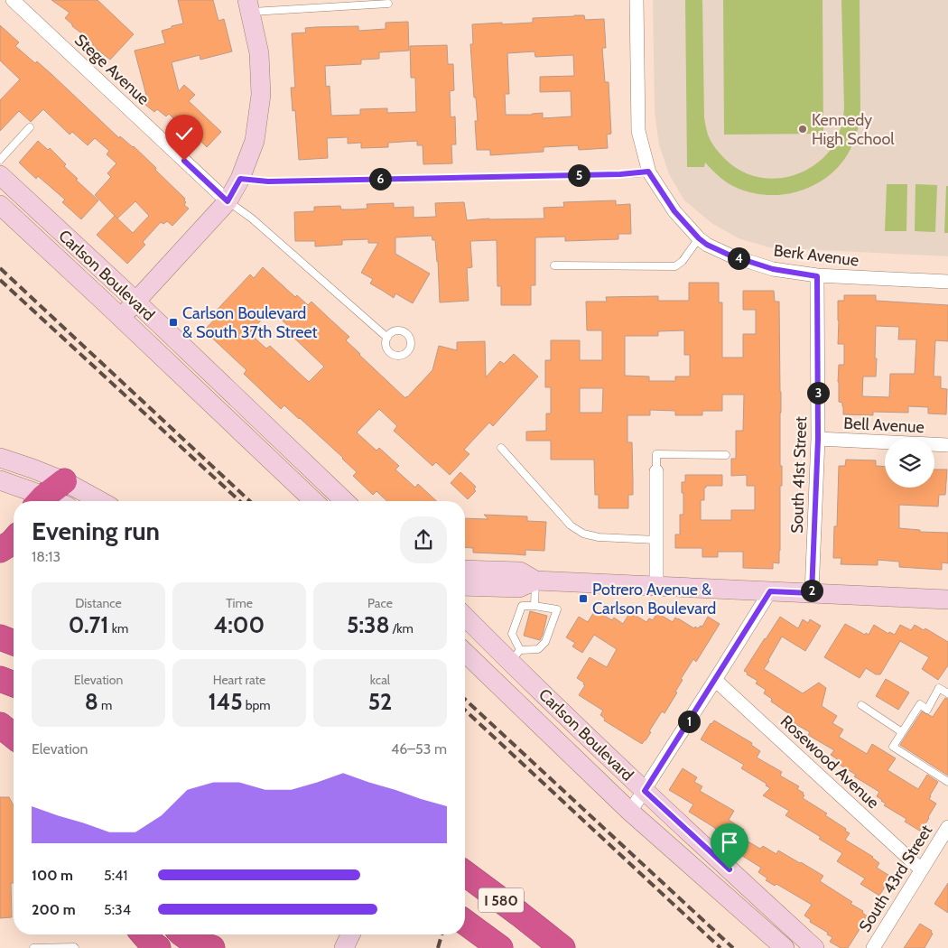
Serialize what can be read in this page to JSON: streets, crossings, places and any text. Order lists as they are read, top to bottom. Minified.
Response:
{"streets":{"highway":["I 580"],"main road":["Carlson Boulevard"],"street":["Stege Avenue","Berk Avenue","Bell Avenue","South 41st Street","Rosewood Avenue","South 43rd Street"]},"crossings":[["Berk Avenue","South 41st Street"],["Bell Avenue","South 41st Street"],["Rosewood Avenue","South 43rd Street"]],"places":{"other":["Kennedy High School"],"transit":["Carlson Boulevard & South 37th Street","Potrero Avenue & Carlson Boulevard"]},"page":{"pins":["5","6","4","3","2","1"],"heading":["Evening run","18:13"],"stats":[["Distance","0.71 km"],["Time","4:00"],["Pace","5:38 /km"],["Elevation","8 m"],["Heart rate","145 bpm"],["kcal","52"]],"chart":["Elevation","46–53 m"],"list":[{"name":"100 m","note":"5:41"},{"name":"200 m","note":"5:34"}]}}
